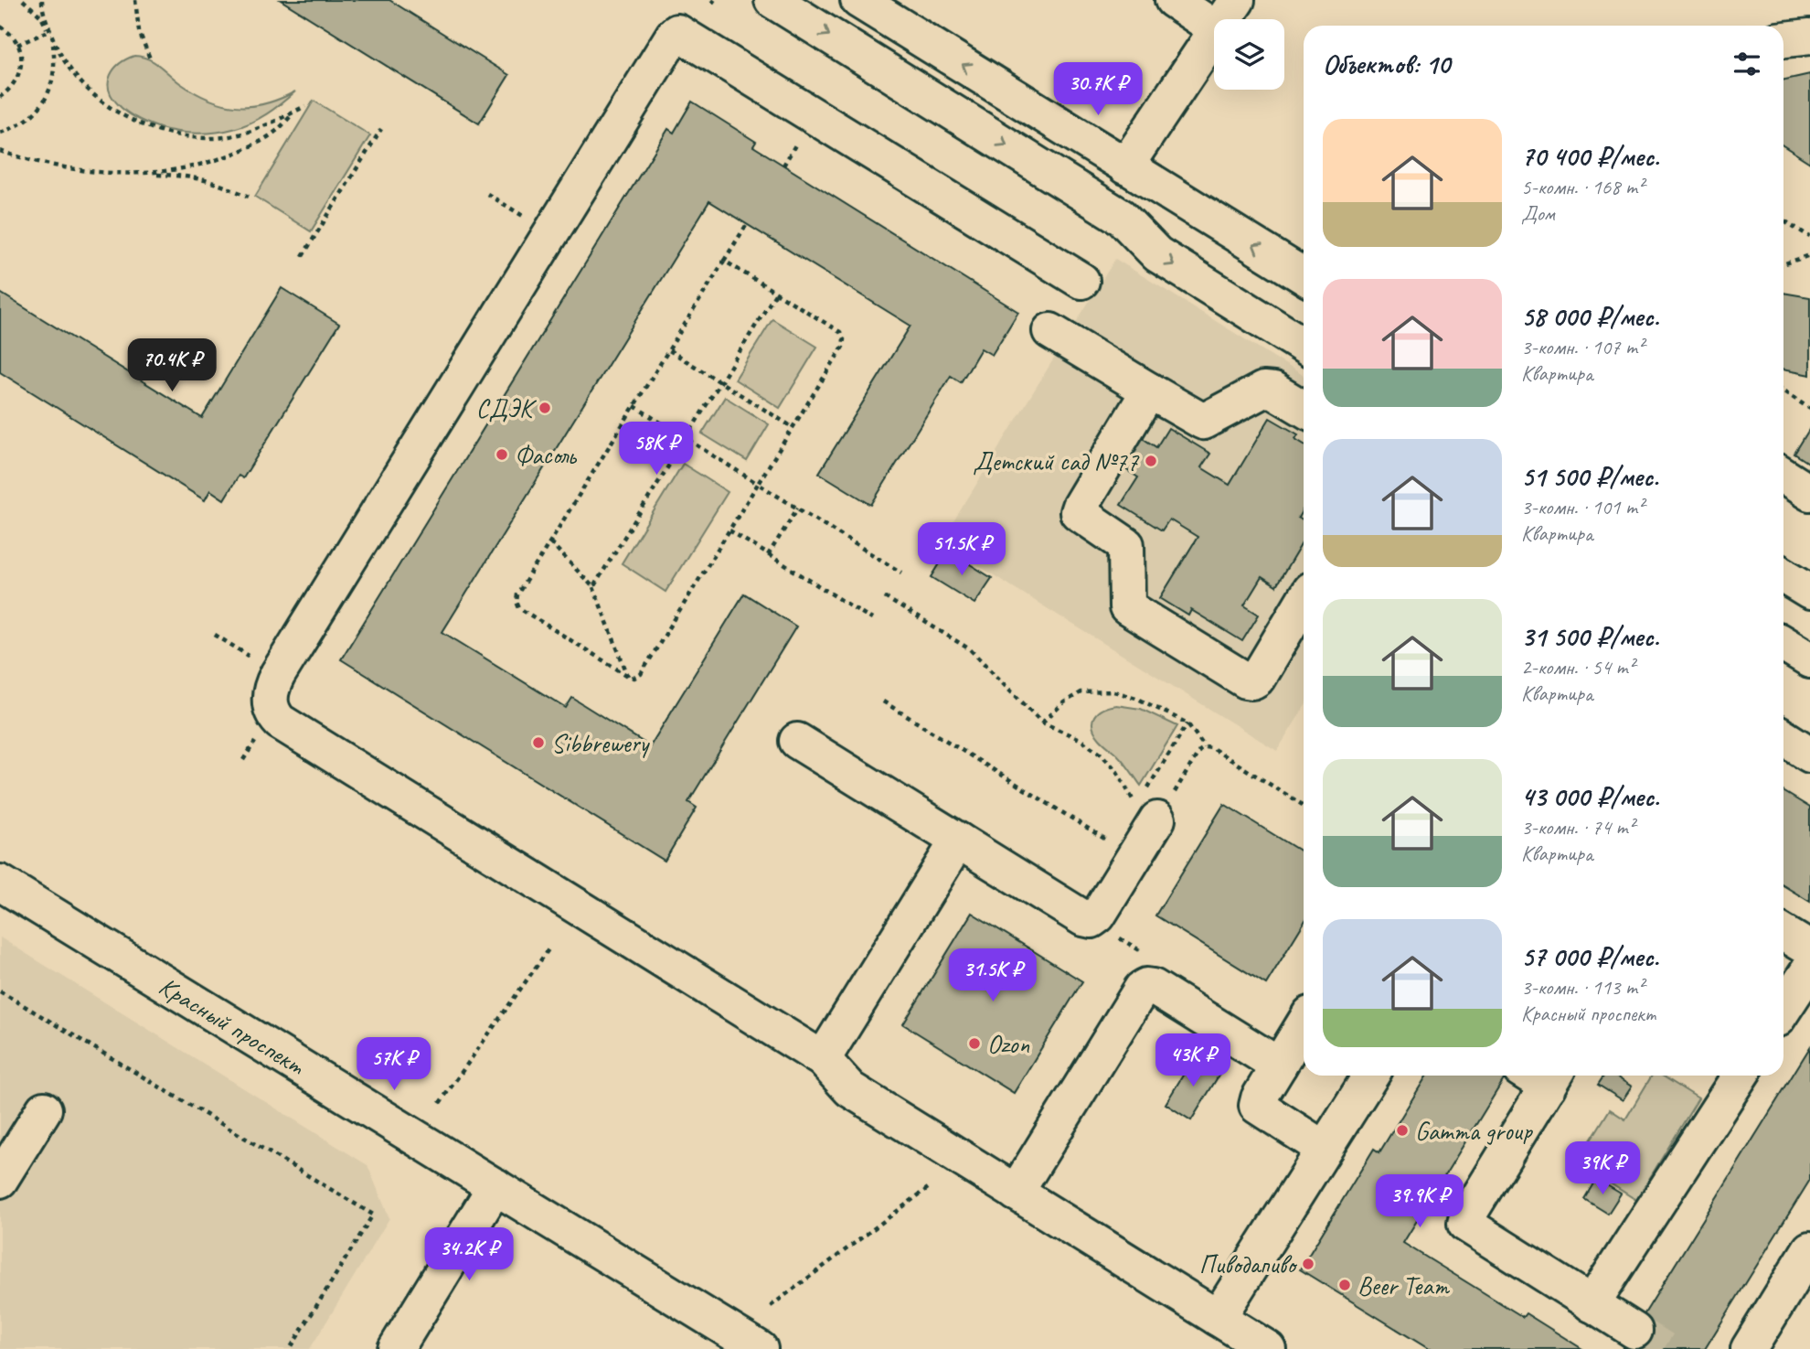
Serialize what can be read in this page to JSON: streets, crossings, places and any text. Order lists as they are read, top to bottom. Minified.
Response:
{"streets":{"street":["Красный проспект"]},"places":["СДЭК","Фасоль","Детский сад №77","Sibbrewery","Ozon","Gamma group","Пиводапиво","Beer Team"],"page":{"heading":"Объектов: 10","price":["30.7K ₽","70.4K ₽","58K ₽","51.5K ₽","31.5K ₽","43K ₽","57K ₽","39K ₽","39.9K ₽","34.2K ₽"],"list":[{"name":"70 400 ₽/мес.","note":"5-комн. · 168 m² · Дом"},{"name":"58 000 ₽/мес.","note":"3-комн. · 107 m² · Квартира"},{"name":"51 500 ₽/мес.","note":"3-комн. · 101 m² · Квартира"},{"name":"31 500 ₽/мес.","note":"2-комн. · 54 m² · Квартира"},{"name":"43 000 ₽/мес.","note":"3-комн. · 74 m² · Квартира"},{"name":"57 000 ₽/мес.","note":"3-комн. · 113 m² · Красный проспект"}]}}
